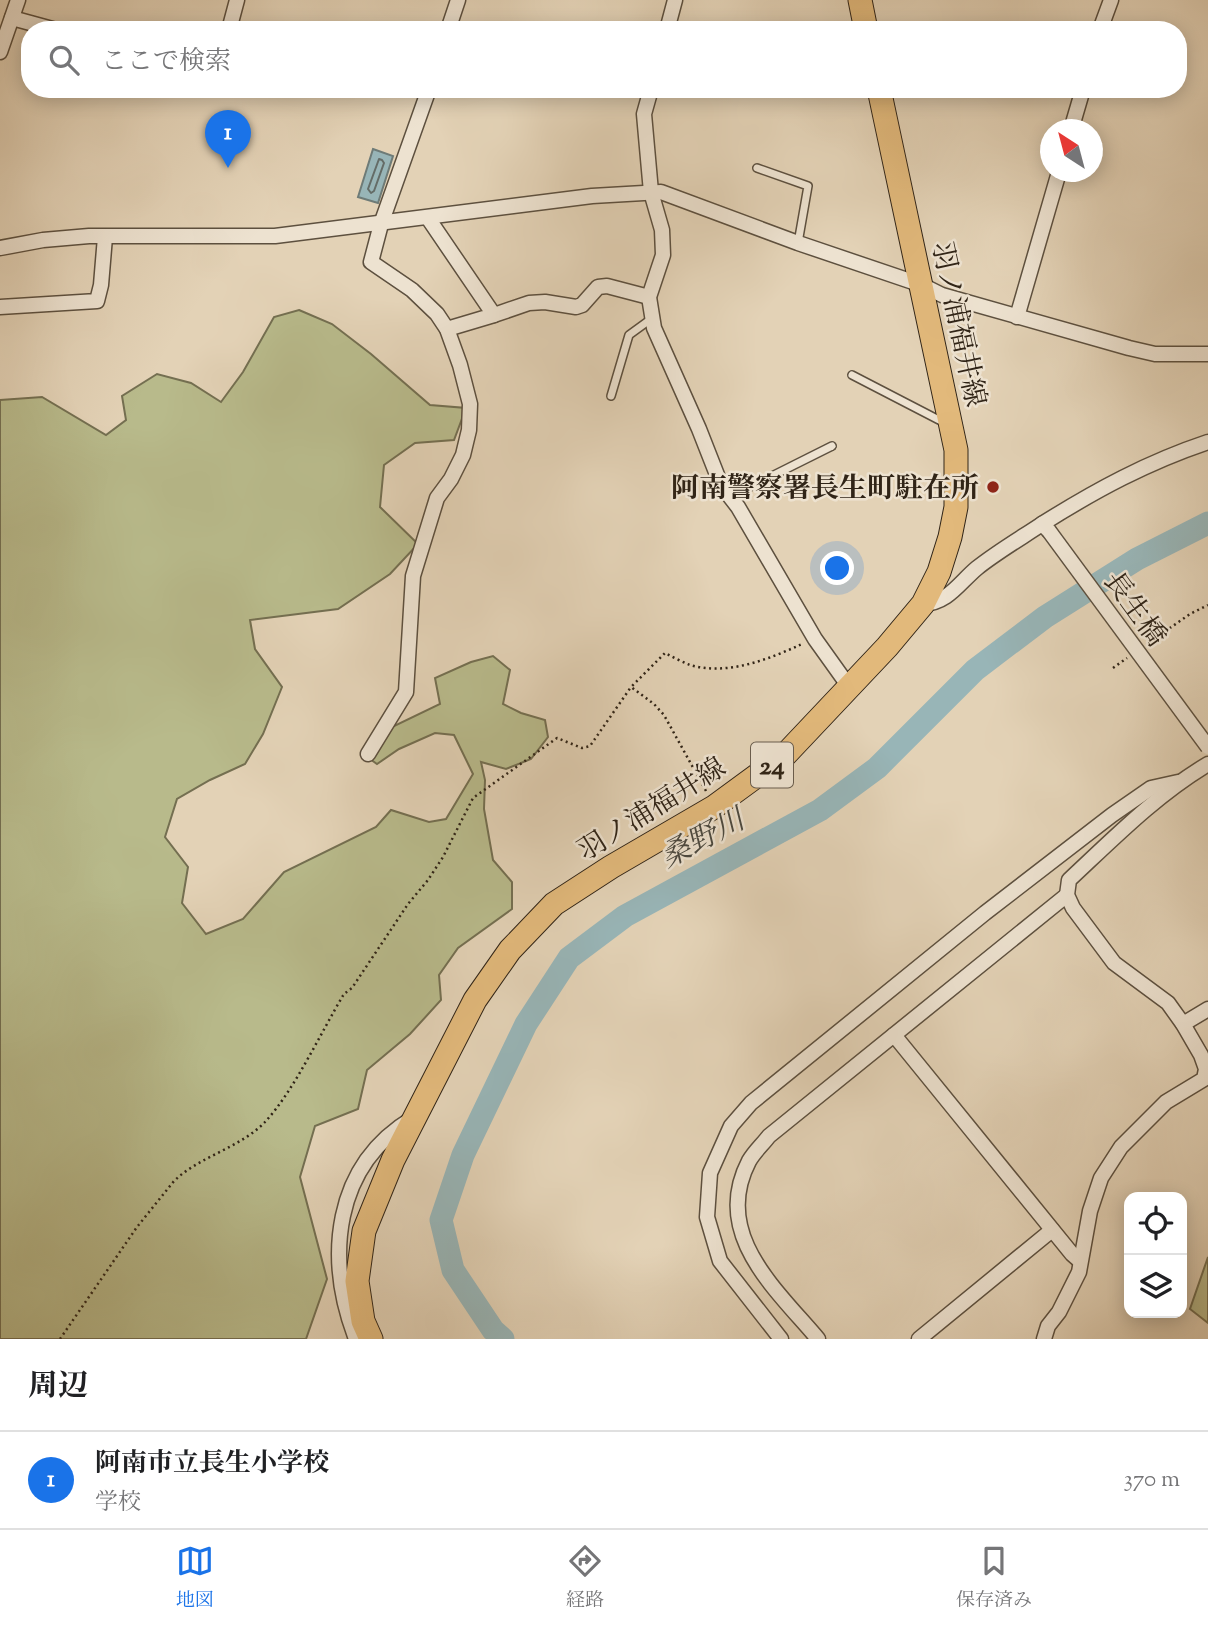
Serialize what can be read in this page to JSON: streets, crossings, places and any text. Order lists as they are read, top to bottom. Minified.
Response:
{"streets":{"main road":["羽ノ浦福井線","24"],"street":["長生橋"]},"water":["桑野川"],"places":["阿南警察署長生町駐在所"],"north":"top left","page":{"search":"ここで検索","pins":"1","heading":"周辺","list":[{"mark":"1","name":"阿南市立長生小学校","note":"学校","value":"370 m"}],"nav":["地図","経路","保存済み"]}}
